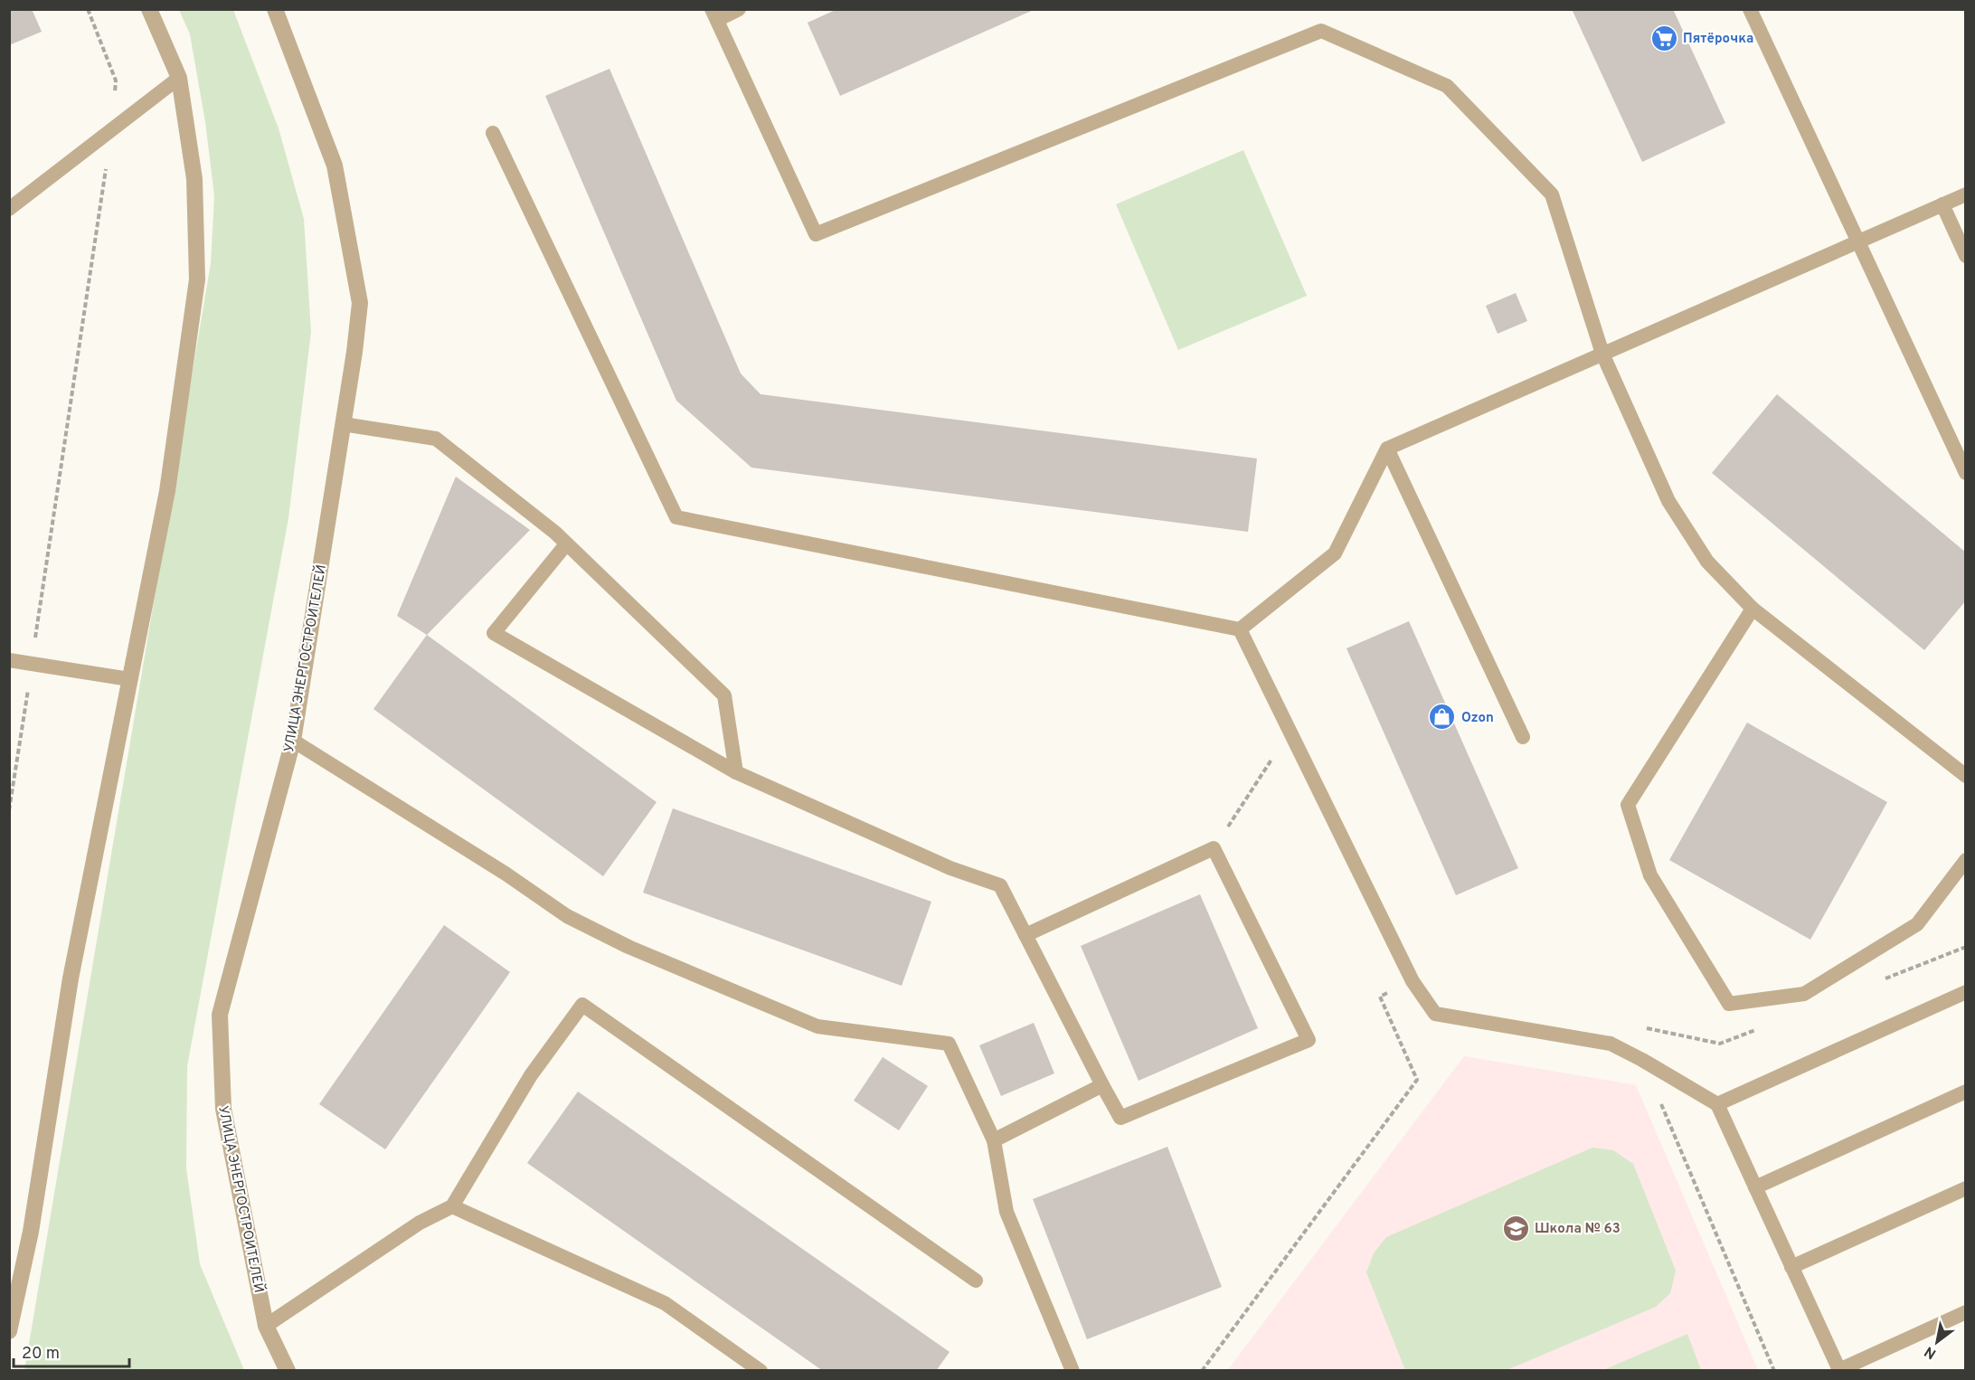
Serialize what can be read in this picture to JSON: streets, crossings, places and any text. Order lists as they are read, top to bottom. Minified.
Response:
{"streets":{"street":["УЛИЦА ЭНЕРГОСТРОИТЕЛЕЙ"]},"places":{"supermarket":["Пятёрочка"],"shop":["Ozon"],"school or university":["Школа № 63"]},"scale_bar":"20 m","north":"bottom left"}
